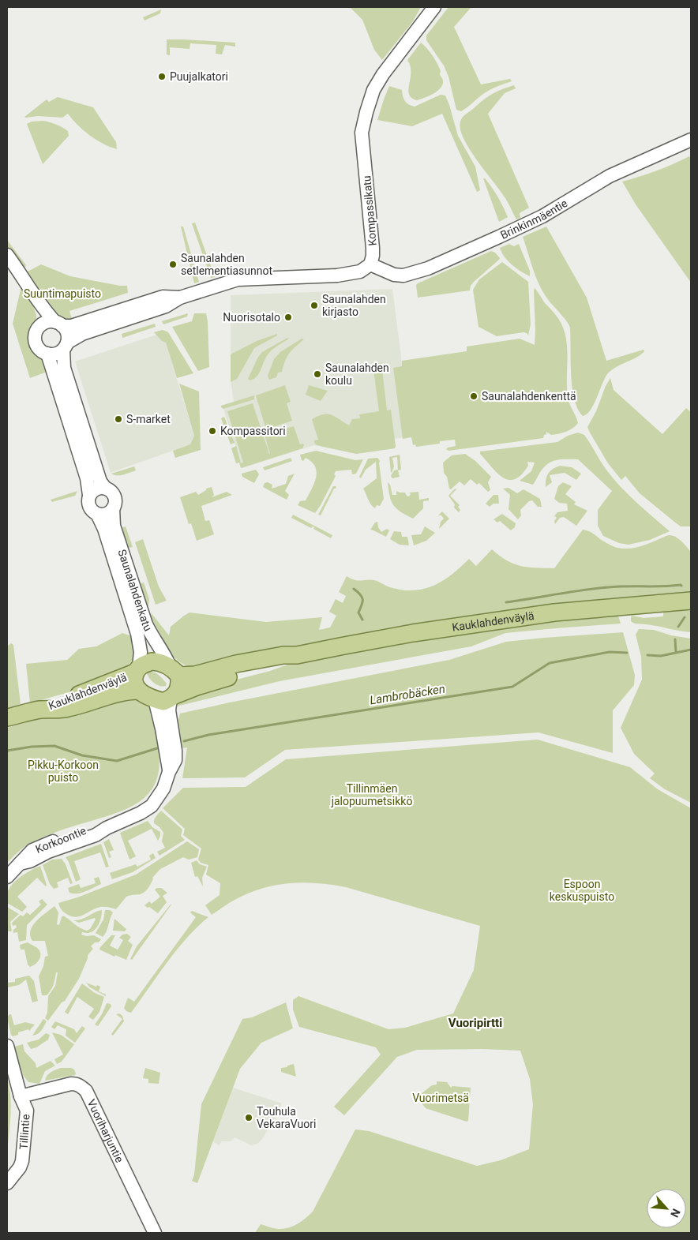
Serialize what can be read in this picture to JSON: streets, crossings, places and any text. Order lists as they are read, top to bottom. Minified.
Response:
{"streets":{"main road":["Kauklahdenväylä"],"street":["Kompassikatu","Brinkinmäentie","Saunalahdenkatu","Korkoontie","Vuoriharjuntie","Tillintie"]},"crossings":[["Kompassikatu","Brinkinmäentie"],["Saunalahdenkatu","Kauklahdenväylä"],["Saunalahdenkatu","Korkoontie"],["Kauklahdenväylä","Korkoontie"],["Vuoriharjuntie","Tillintie"]],"districts":["Vuoripirtti"],"water":["Lambrobäcken"],"parks":["Suuntimapuisto","Pikku-Korkoon puisto","Tillinmäen jalopuumetsikkö","Espoon keskuspuisto","Vuorimetsä"],"places":["Puujalkatori","Saunalahden setlementiasunnot","Saunalahden kirjasto","Nuorisotalo","Saunalahden koulu","Saunalahdenkenttä","S-market","Kompassitori","Touhula VekaraVuori"],"north":"bottom right"}
